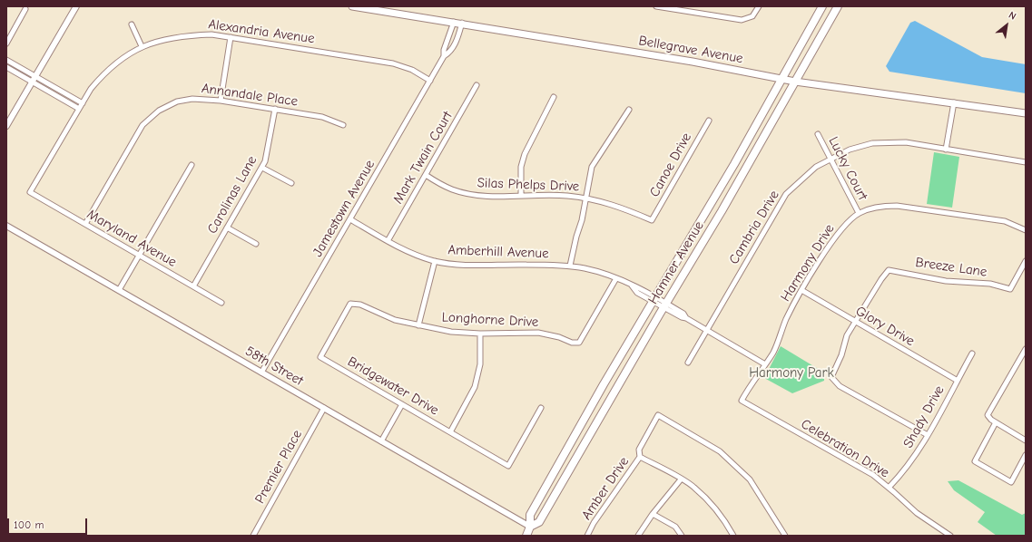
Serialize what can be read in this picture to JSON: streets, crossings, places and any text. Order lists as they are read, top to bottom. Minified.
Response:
{"streets":{"main road":["Bellegrave Avenue","Hamner Avenue"],"street":["Alexandria Avenue","Annandale Place","Mark Twain Court","Canoe Drive","Lucky Court","Silas Phelps Drive","Carolinas Lane","Jamestown Avenue","Cambria Drive","Maryland Avenue","Amberhill Avenue","Harmony Drive","Breeze Lane","Longhorne Drive","Glory Drive","58th Street","Bridgewater Drive","Shady Drive","Celebration Drive","Premier Place","Amber Drive"]},"crossings":[["Alexandria Avenue","Jamestown Avenue"],["Alexandria Avenue","Maryland Avenue"],["Bellegrave Avenue","Jamestown Avenue"],["Bellegrave Avenue","Hamner Avenue"],["Annandale Place","Carolinas Lane"],["Annandale Place","Maryland Avenue"],["Mark Twain Court","Silas Phelps Drive"],["Mark Twain Court","Amberhill Avenue"],["Canoe Drive","Silas Phelps Drive"],["Lucky Court","Cambria Drive"],["Lucky Court","Harmony Drive"],["Carolinas Lane","Maryland Avenue"],["Jamestown Avenue","Amberhill Avenue"],["Jamestown Avenue","58th Street"],["Cambria Drive","Amberhill Avenue"],["Amberhill Avenue","Hamner Avenue"],["Amberhill Avenue","Harmony Drive"],["Amberhill Avenue","Longhorne Drive"],["Hamner Avenue","58th Street"],["Harmony Drive","Glory Drive"],["Harmony Drive","Celebration Drive"],["Breeze Lane","Glory Drive"],["Longhorne Drive","Bridgewater Drive"],["Glory Drive","Shady Drive"],["58th Street","Premier Place"],["Shady Drive","Celebration Drive"]],"parks":["Harmony Park"],"scale_bar":"100 m","north":"top right"}
